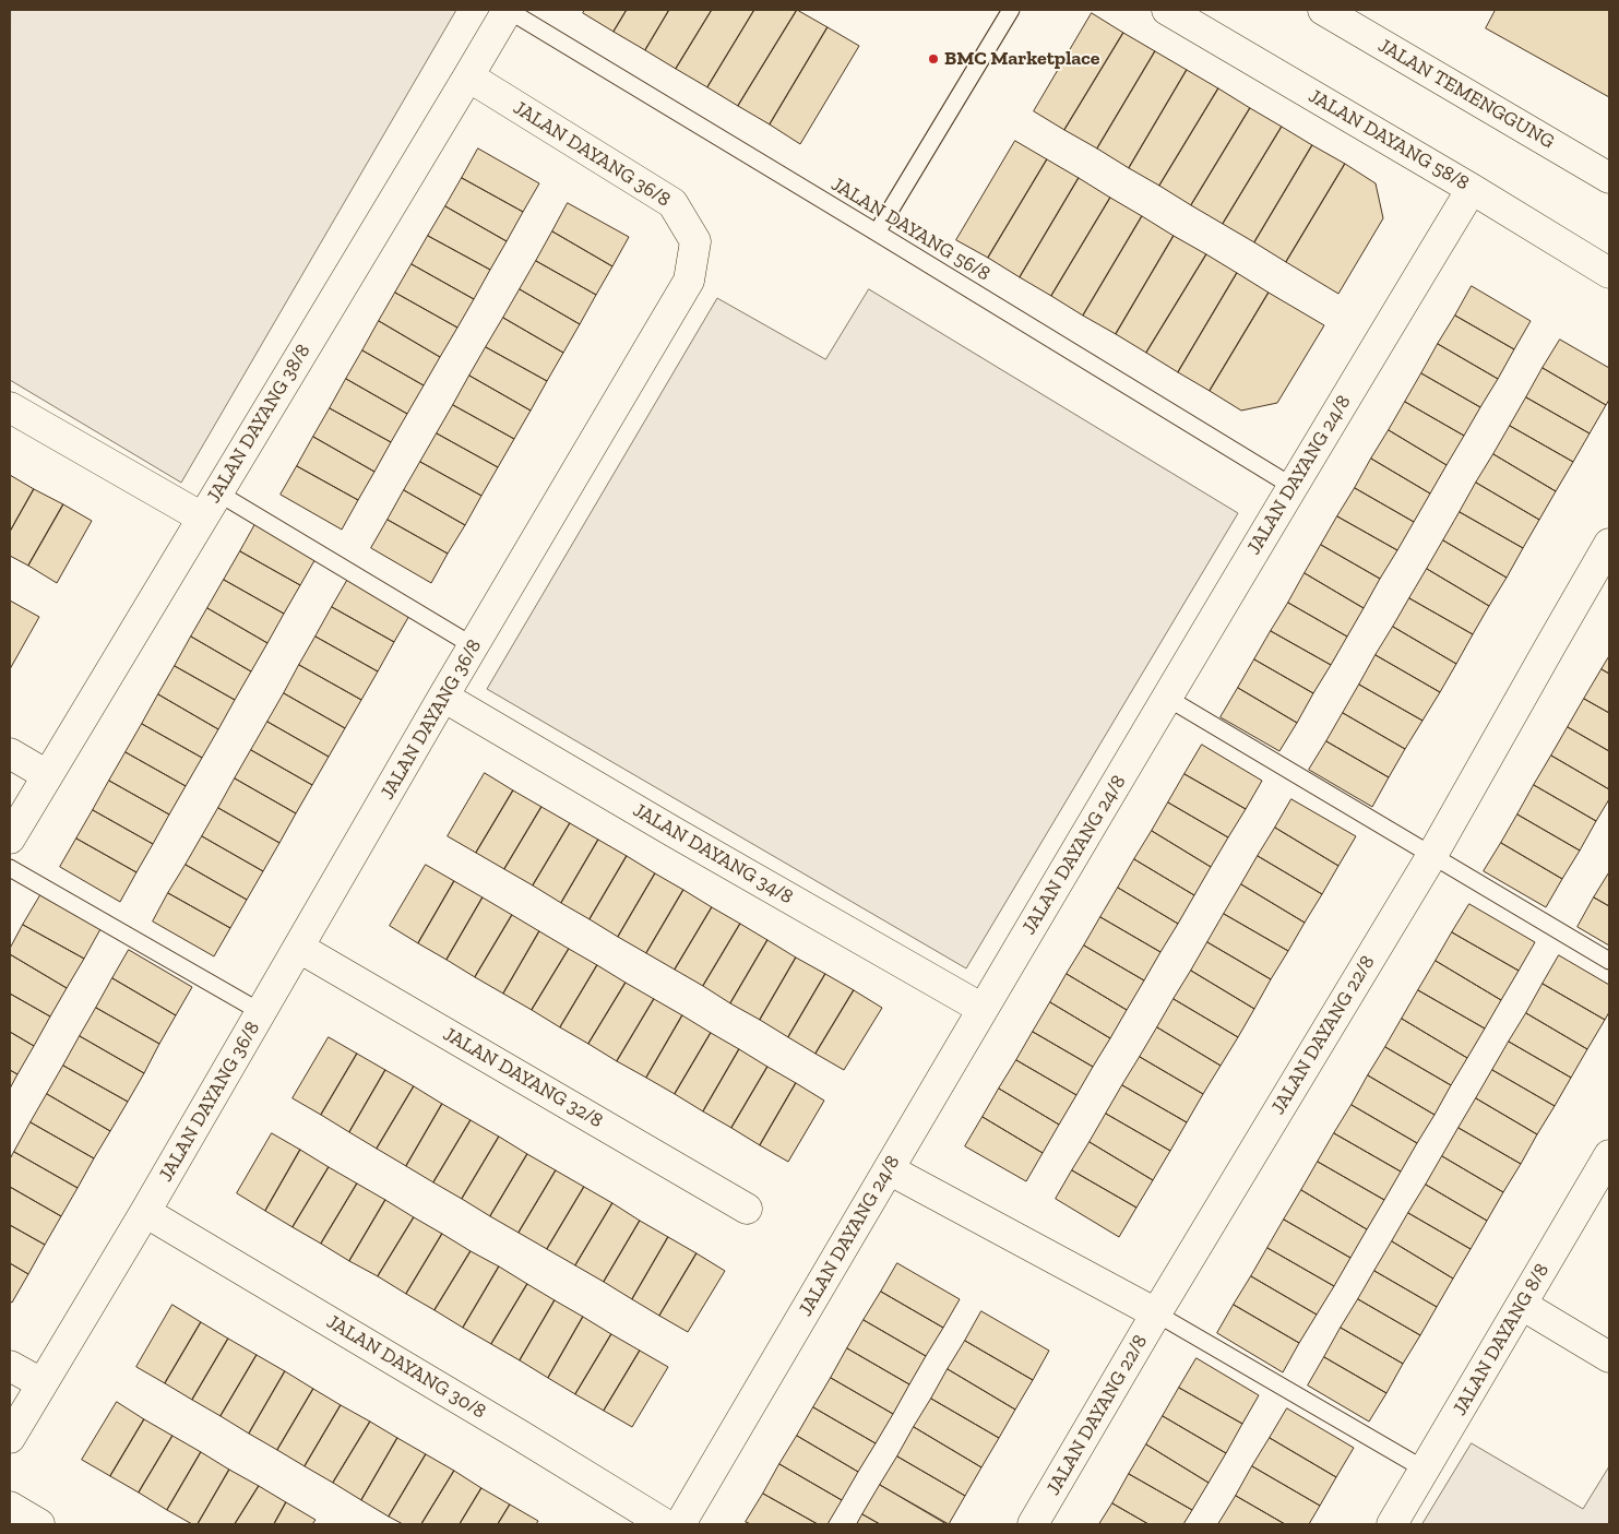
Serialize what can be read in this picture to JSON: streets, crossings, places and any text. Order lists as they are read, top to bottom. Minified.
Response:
{"streets":{"street":["JALAN TEMENGGUNG","JALAN DAYANG 58/8","JALAN DAYANG 36/8","JALAN DAYANG 38/8","JALAN DAYANG 24/8","JALAN DAYANG 34/8","JALAN DAYANG 22/8","JALAN DAYANG 32/8","JALAN DAYANG 8/8","JALAN DAYANG 30/8"],"lane":["JALAN DAYANG 56/8"]},"crossings":[["JALAN DAYANG 58/8","JALAN DAYANG 24/8"],["JALAN DAYANG 36/8","JALAN DAYANG 38/8"],["JALAN DAYANG 36/8","JALAN DAYANG 34/8"],["JALAN DAYANG 36/8","JALAN DAYANG 32/8"],["JALAN DAYANG 36/8","JALAN DAYANG 30/8"],["JALAN DAYANG 56/8","JALAN DAYANG 38/8"],["JALAN DAYANG 56/8","JALAN DAYANG 24/8"],["JALAN DAYANG 24/8","JALAN DAYANG 34/8"]],"places":["BMC Marketplace"]}
